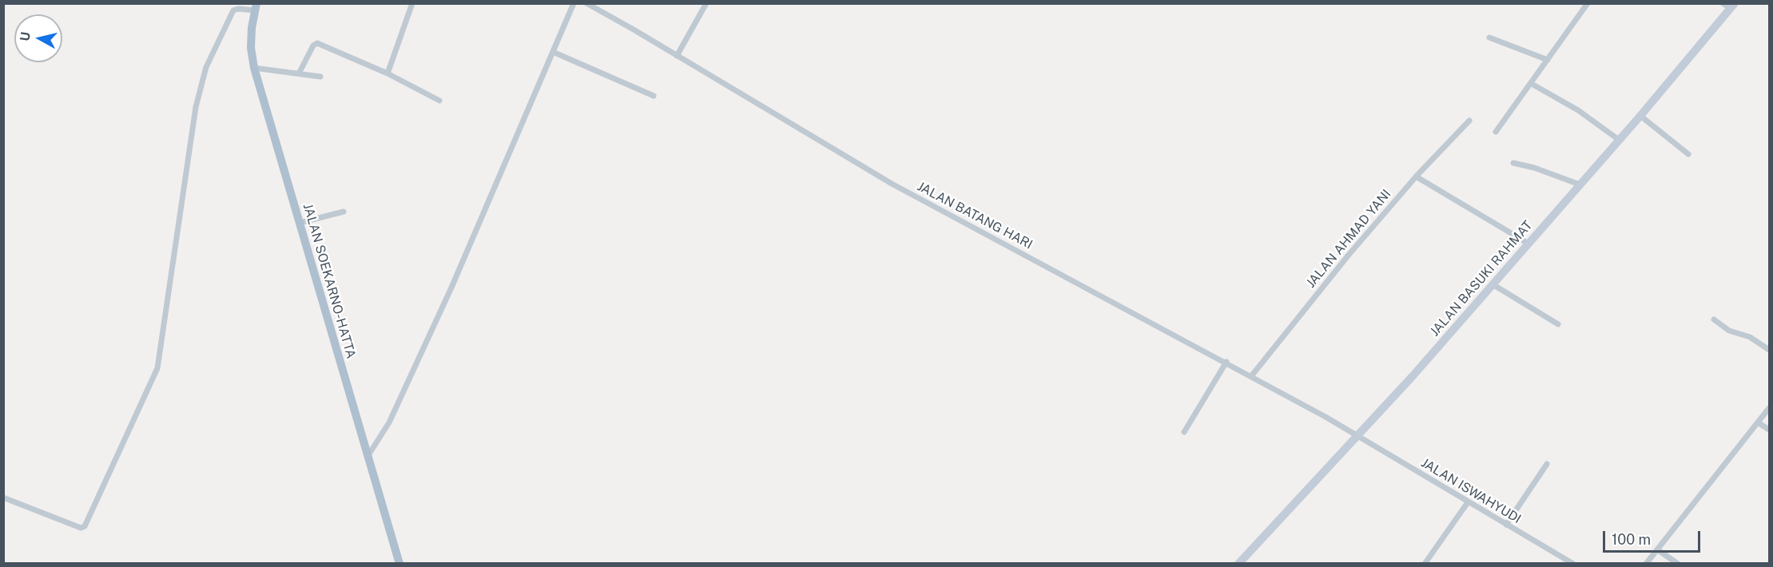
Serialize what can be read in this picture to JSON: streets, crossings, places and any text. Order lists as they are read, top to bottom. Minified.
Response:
{"streets":{"main road":["JALAN BASUKI RAHMAT","JALAN SOEKARNO-HATTA"],"street":["JALAN BATANG HARI","JALAN AHMAD YANI","JALAN ISWAHYUDI"]},"crossings":[["JALAN BATANG HARI","JALAN AHMAD YANI"],["JALAN BATANG HARI","JALAN BASUKI RAHMAT"],["JALAN BATANG HARI","JALAN ISWAHYUDI"],["JALAN BASUKI RAHMAT","JALAN ISWAHYUDI"]],"scale_bar":"100 m","north":"left"}
